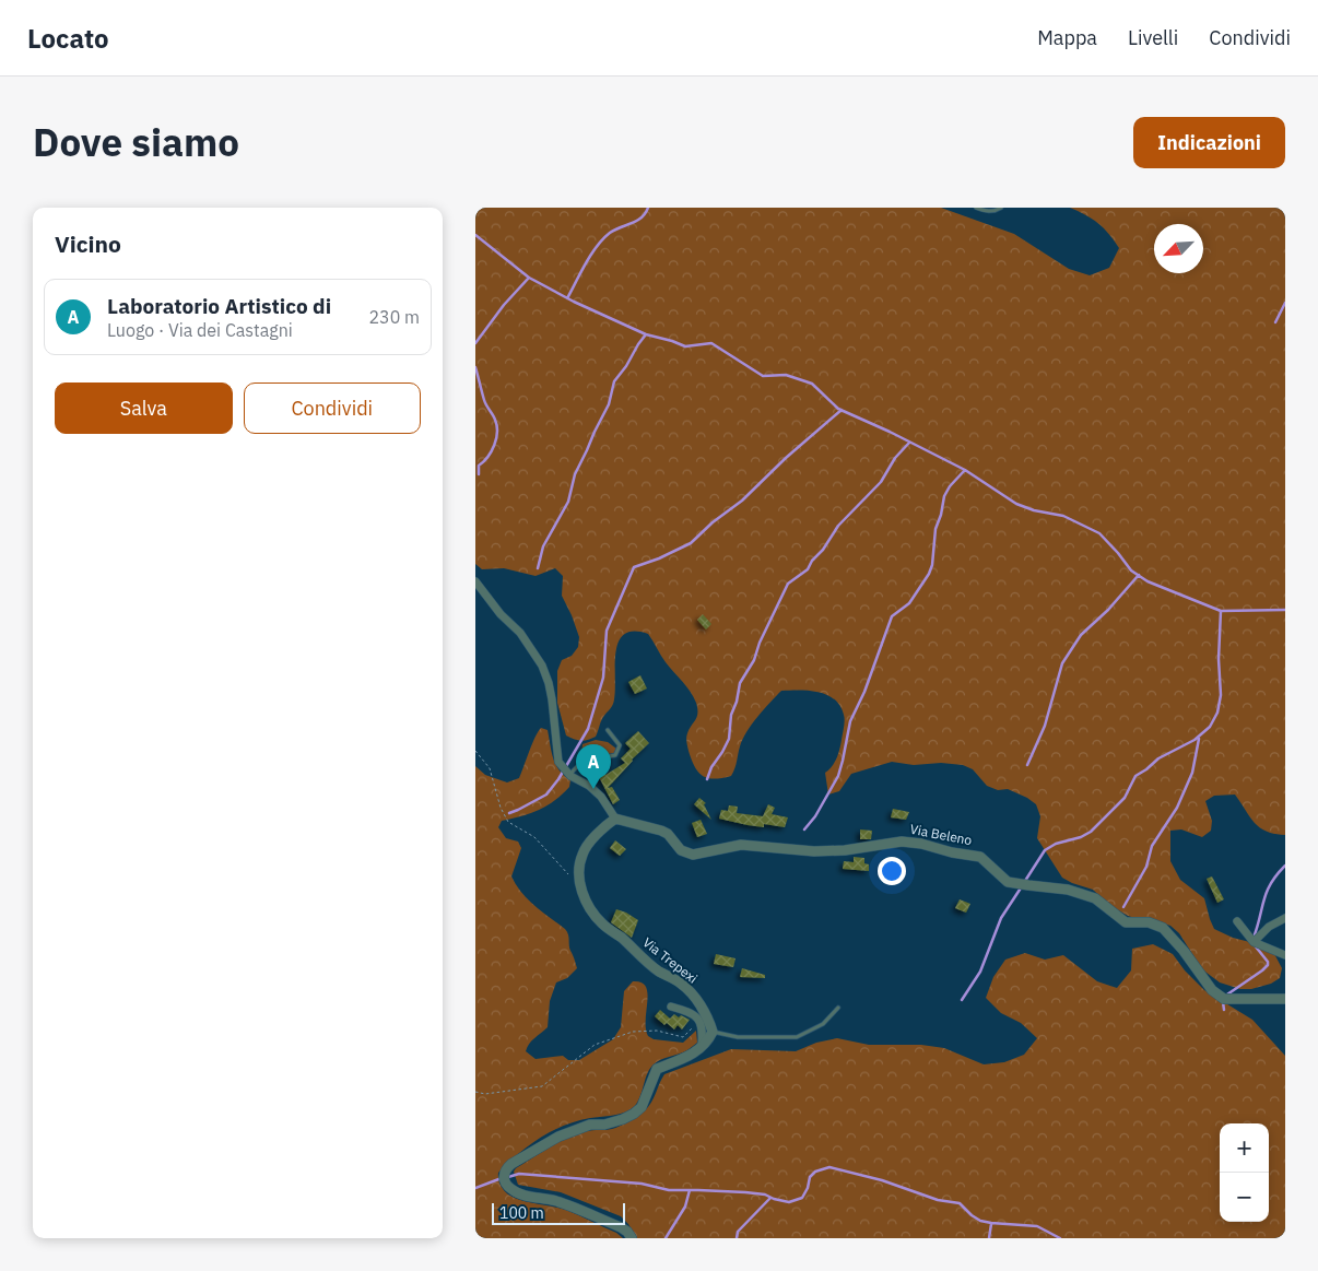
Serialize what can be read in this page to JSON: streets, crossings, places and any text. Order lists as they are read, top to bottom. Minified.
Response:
{"streets":{"street":["Via Beleno","Via Trepexi"]},"crossings":[["Via Beleno","Via Trepexi"]],"scale_bar":"100 m","north":"bottom left","page":{"header":"Locato","nav":["Mappa","Livelli","Condividi"],"title":"Dove siamo","buttons":["Indicazioni",["Salva","Condividi"]],"heading":"Vicino","list":[{"mark":"A","name":"Laboratorio Artistico di","note":"Luogo · Via dei Castagni","value":"230 m"}],"pins":"A","map_buttons":["+","−"],"scale":"100 m"}}
